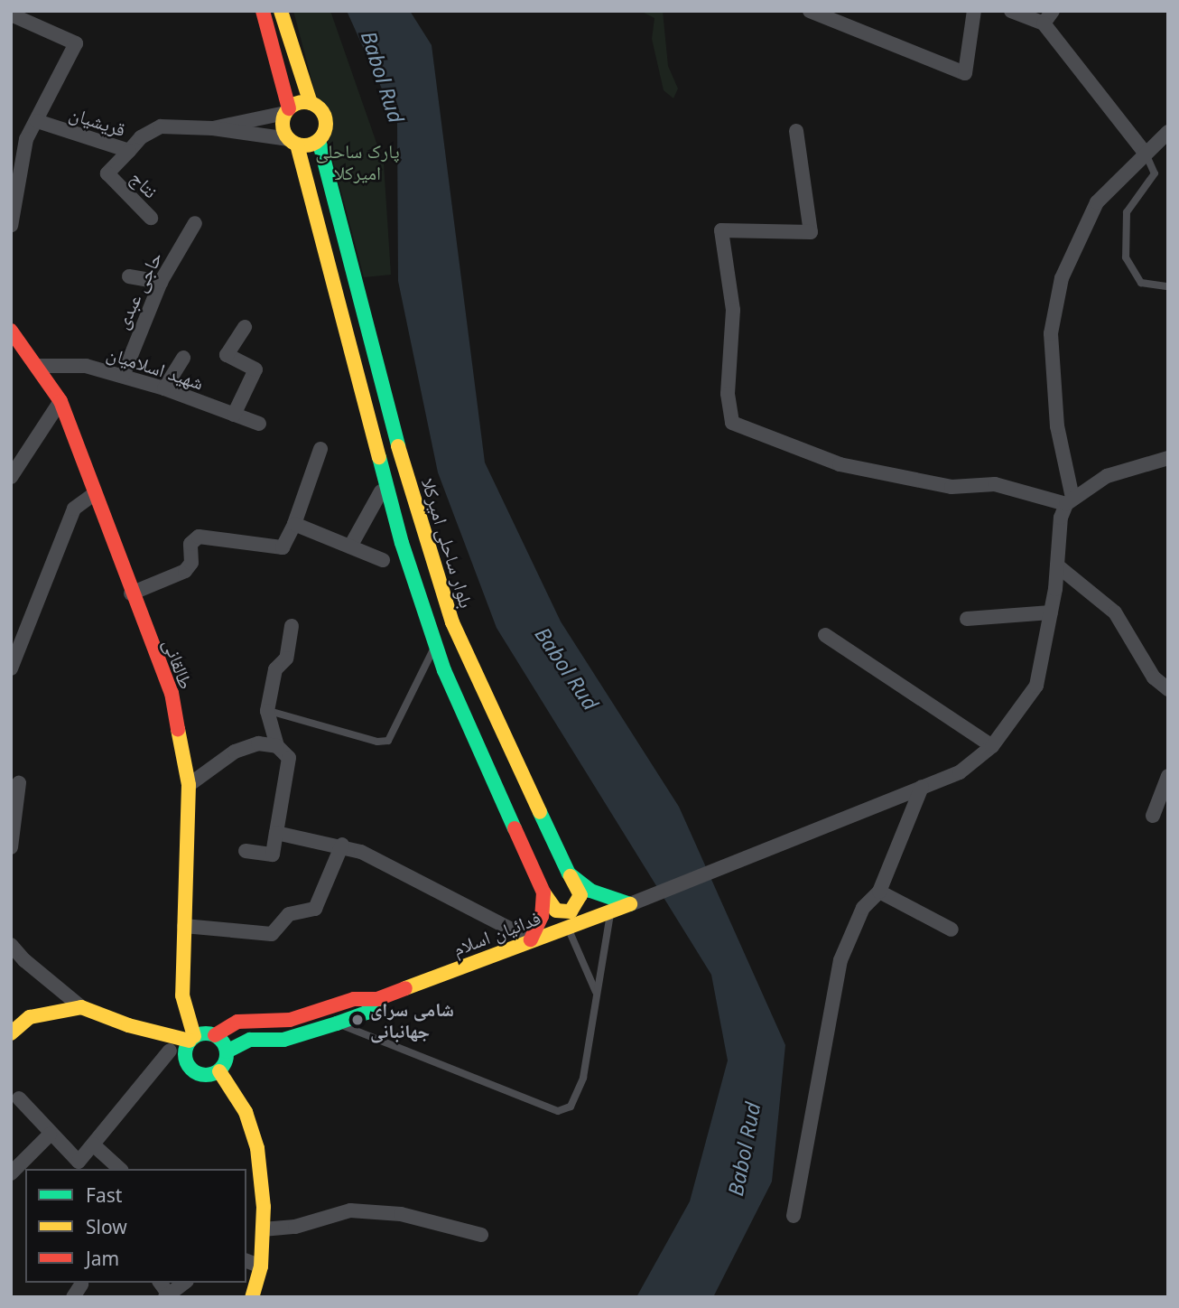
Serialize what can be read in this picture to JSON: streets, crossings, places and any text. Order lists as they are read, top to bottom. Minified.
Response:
{"streets":{"main road":["بلوار ساحلی امیرکلا","طالقانی","فدائیان اسلام"],"street":["قریشیان","نتاج","حاجی عبدی","شهید اسلامیان"]},"crossings":[["قریشیان","نتاج"],["حاجی عبدی","شهید اسلامیان"],["شهید اسلامیان","طالقانی"],["بلوار ساحلی امیرکلا","فدائیان اسلام"],["طالقانی","فدائیان اسلام"]],"water":["Babol Rud"],"parks":["پارک ساحلی امیرکلا"],"places":["شامی سرای جهانبانی"],"legend":["Fast","Slow","Jam"]}
